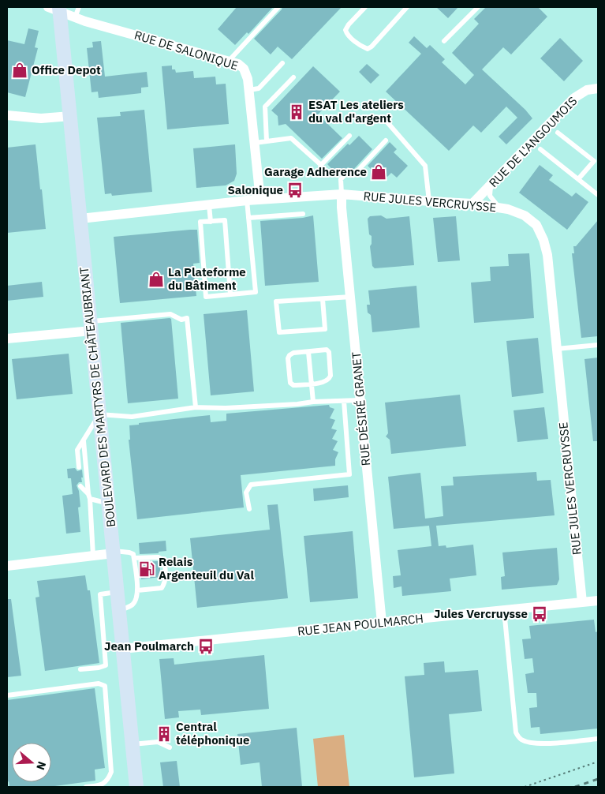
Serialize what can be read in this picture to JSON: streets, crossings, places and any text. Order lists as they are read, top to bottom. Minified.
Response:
{"streets":{"main road":["BOULEVARD DES MARTYRS DE CHÂTEAUBRIANT"],"street":["RUE DE SALONIQUE","RUE DE L'ANGOUMOIS","RUE JULES VERCRUYSSE","RUE DÉSIRÉ GRANET","RUE JEAN POULMARCH"]},"crossings":[["RUE DE SALONIQUE","RUE JULES VERCRUYSSE"],["RUE DE SALONIQUE","BOULEVARD DES MARTYRS DE CHÂTEAUBRIANT"],["RUE DE L'ANGOUMOIS","RUE JULES VERCRUYSSE"],["RUE JULES VERCRUYSSE","BOULEVARD DES MARTYRS DE CHÂTEAUBRIANT"],["RUE JULES VERCRUYSSE","RUE DÉSIRÉ GRANET"],["RUE JULES VERCRUYSSE","RUE JEAN POULMARCH"],["BOULEVARD DES MARTYRS DE CHÂTEAUBRIANT","RUE JEAN POULMARCH"],["RUE DÉSIRÉ GRANET","RUE JEAN POULMARCH"]],"places":{"shop":["Office Depot","Garage Adherence","La Plateforme du Bâtiment"],"building":["ESAT Les ateliers du val d'argent","Central téléphonique"],"bus stop":["Salonique","Jules Vercruysse","Jean Poulmarch"],"fuel station":["Relais Argenteuil du Val"]},"north":"right"}
